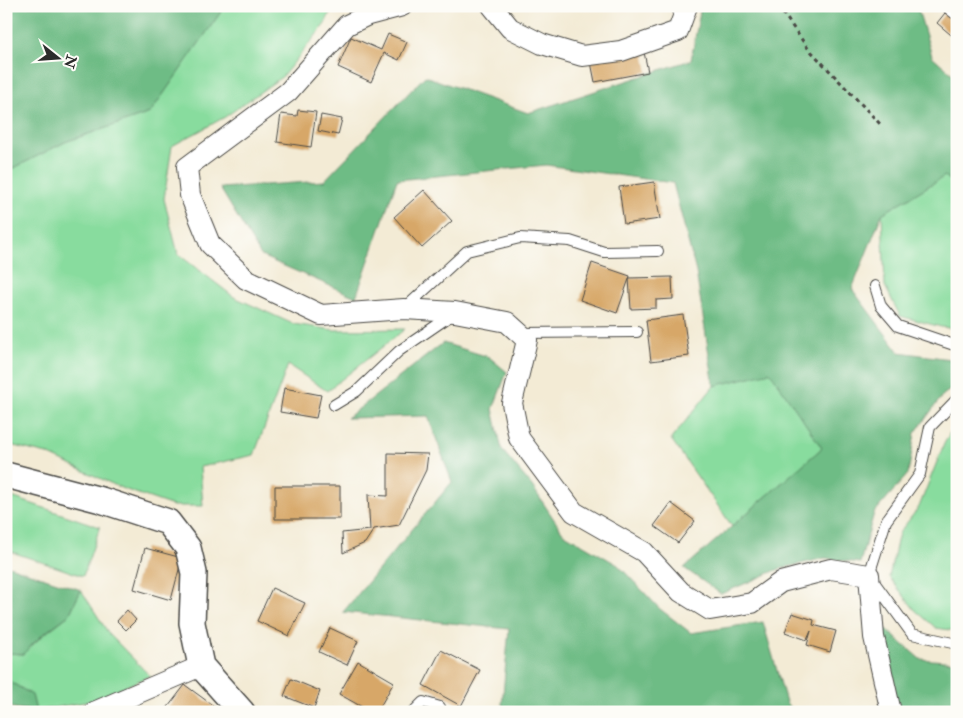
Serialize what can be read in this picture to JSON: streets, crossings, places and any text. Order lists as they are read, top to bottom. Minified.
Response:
{"north":"right"}
